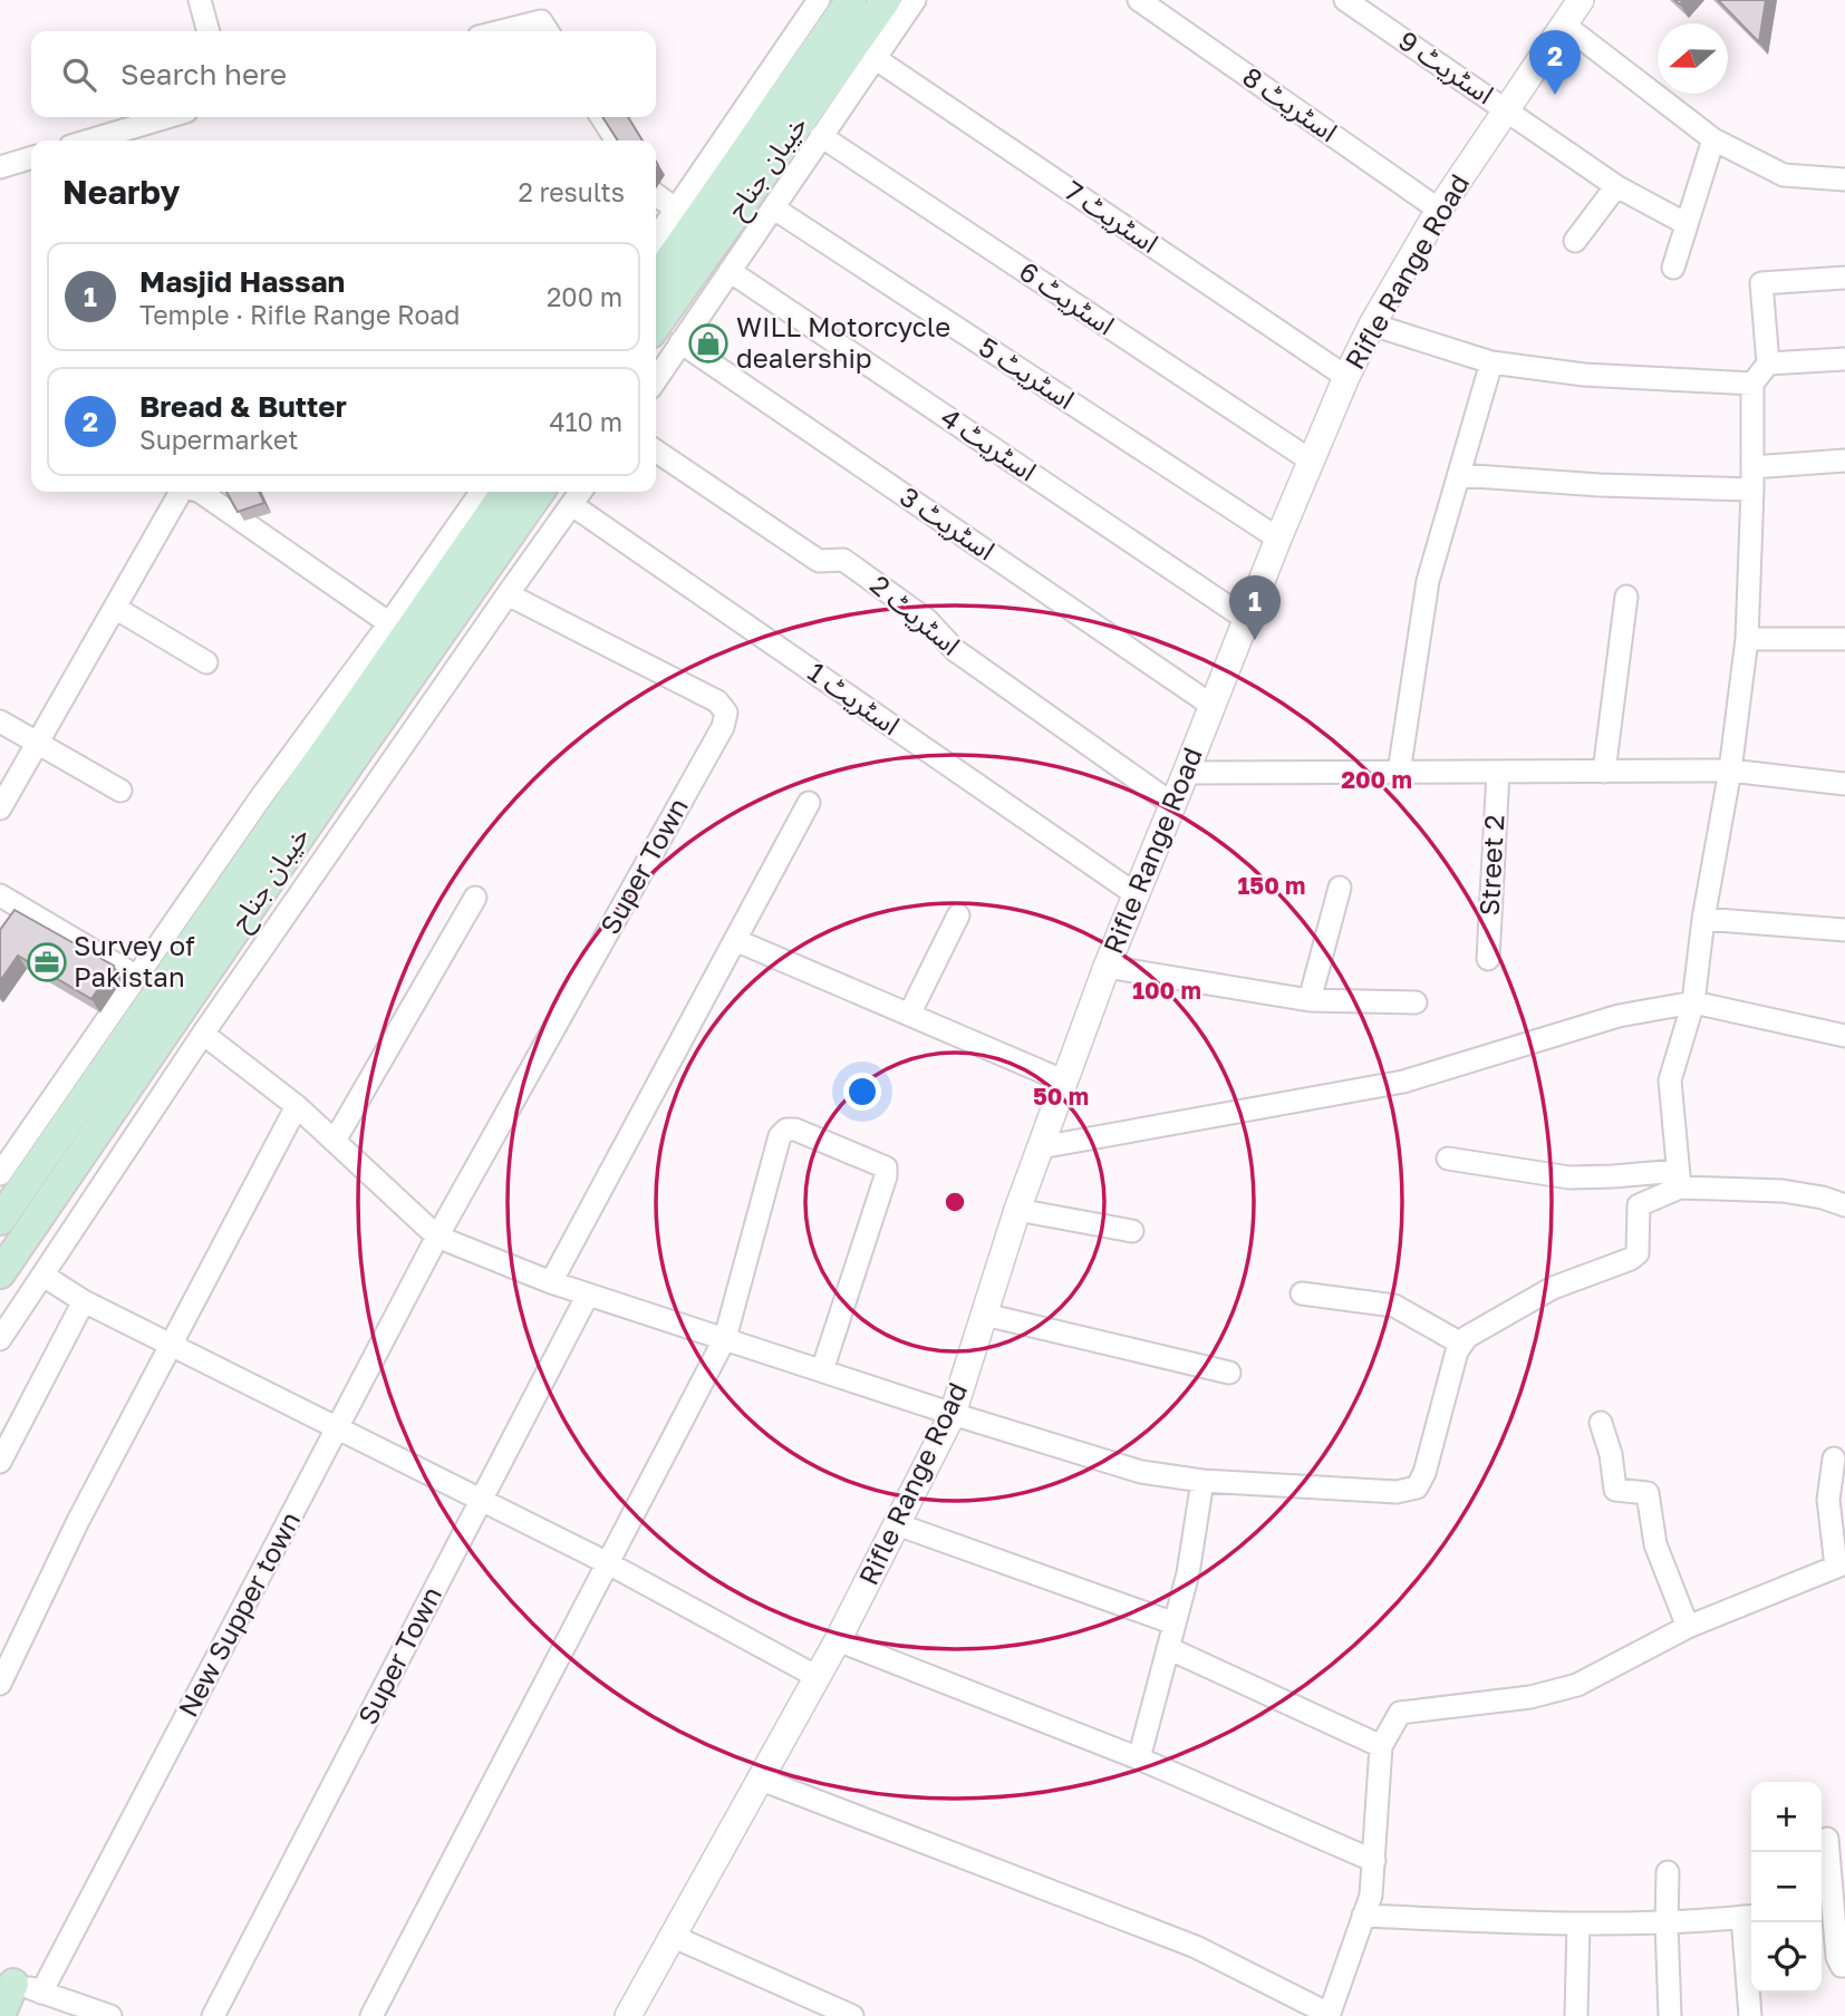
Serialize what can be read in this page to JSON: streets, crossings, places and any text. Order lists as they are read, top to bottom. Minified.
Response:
{"streets":{"main road":["خیبان جناح"],"street":["اسٹریٹ 9","اسٹریٹ 8","اسٹریٹ 7","Rifle Range Road","اسٹریٹ 6","اسٹریٹ 5","اسٹریٹ 4","اسٹریٹ 3","اسٹریٹ 2","اسٹریٹ 1","Street 2","Super Town","New Supper town"]},"crossings":[["اسٹریٹ 9","Rifle Range Road"],["اسٹریٹ 8","Rifle Range Road"],["اسٹریٹ 7","Rifle Range Road"],["Rifle Range Road","اسٹریٹ 6"],["Rifle Range Road","اسٹریٹ 5"],["Rifle Range Road","اسٹریٹ 4"],["Rifle Range Road","اسٹریٹ 3"],["Rifle Range Road","اسٹریٹ 2"],["Rifle Range Road","اسٹریٹ 1"],["Super Town","New Supper town"]],"places":{"shop":["WILL Motorcycle dealership"],"office":["Survey of Pakistan"]},"north":"left","page":{"pins":["2","1"],"search":"Search here","heading":["Nearby","2 results"],"list":[{"mark":"1","name":"Masjid Hassan","note":"Temple · Rifle Range Road","value":"200 m"},{"mark":"2","name":"Bread & Butter","note":"Supermarket","value":"410 m"}],"map_buttons":["+","−"]},"rings":["200 m","150 m","100 m","50 m"]}
